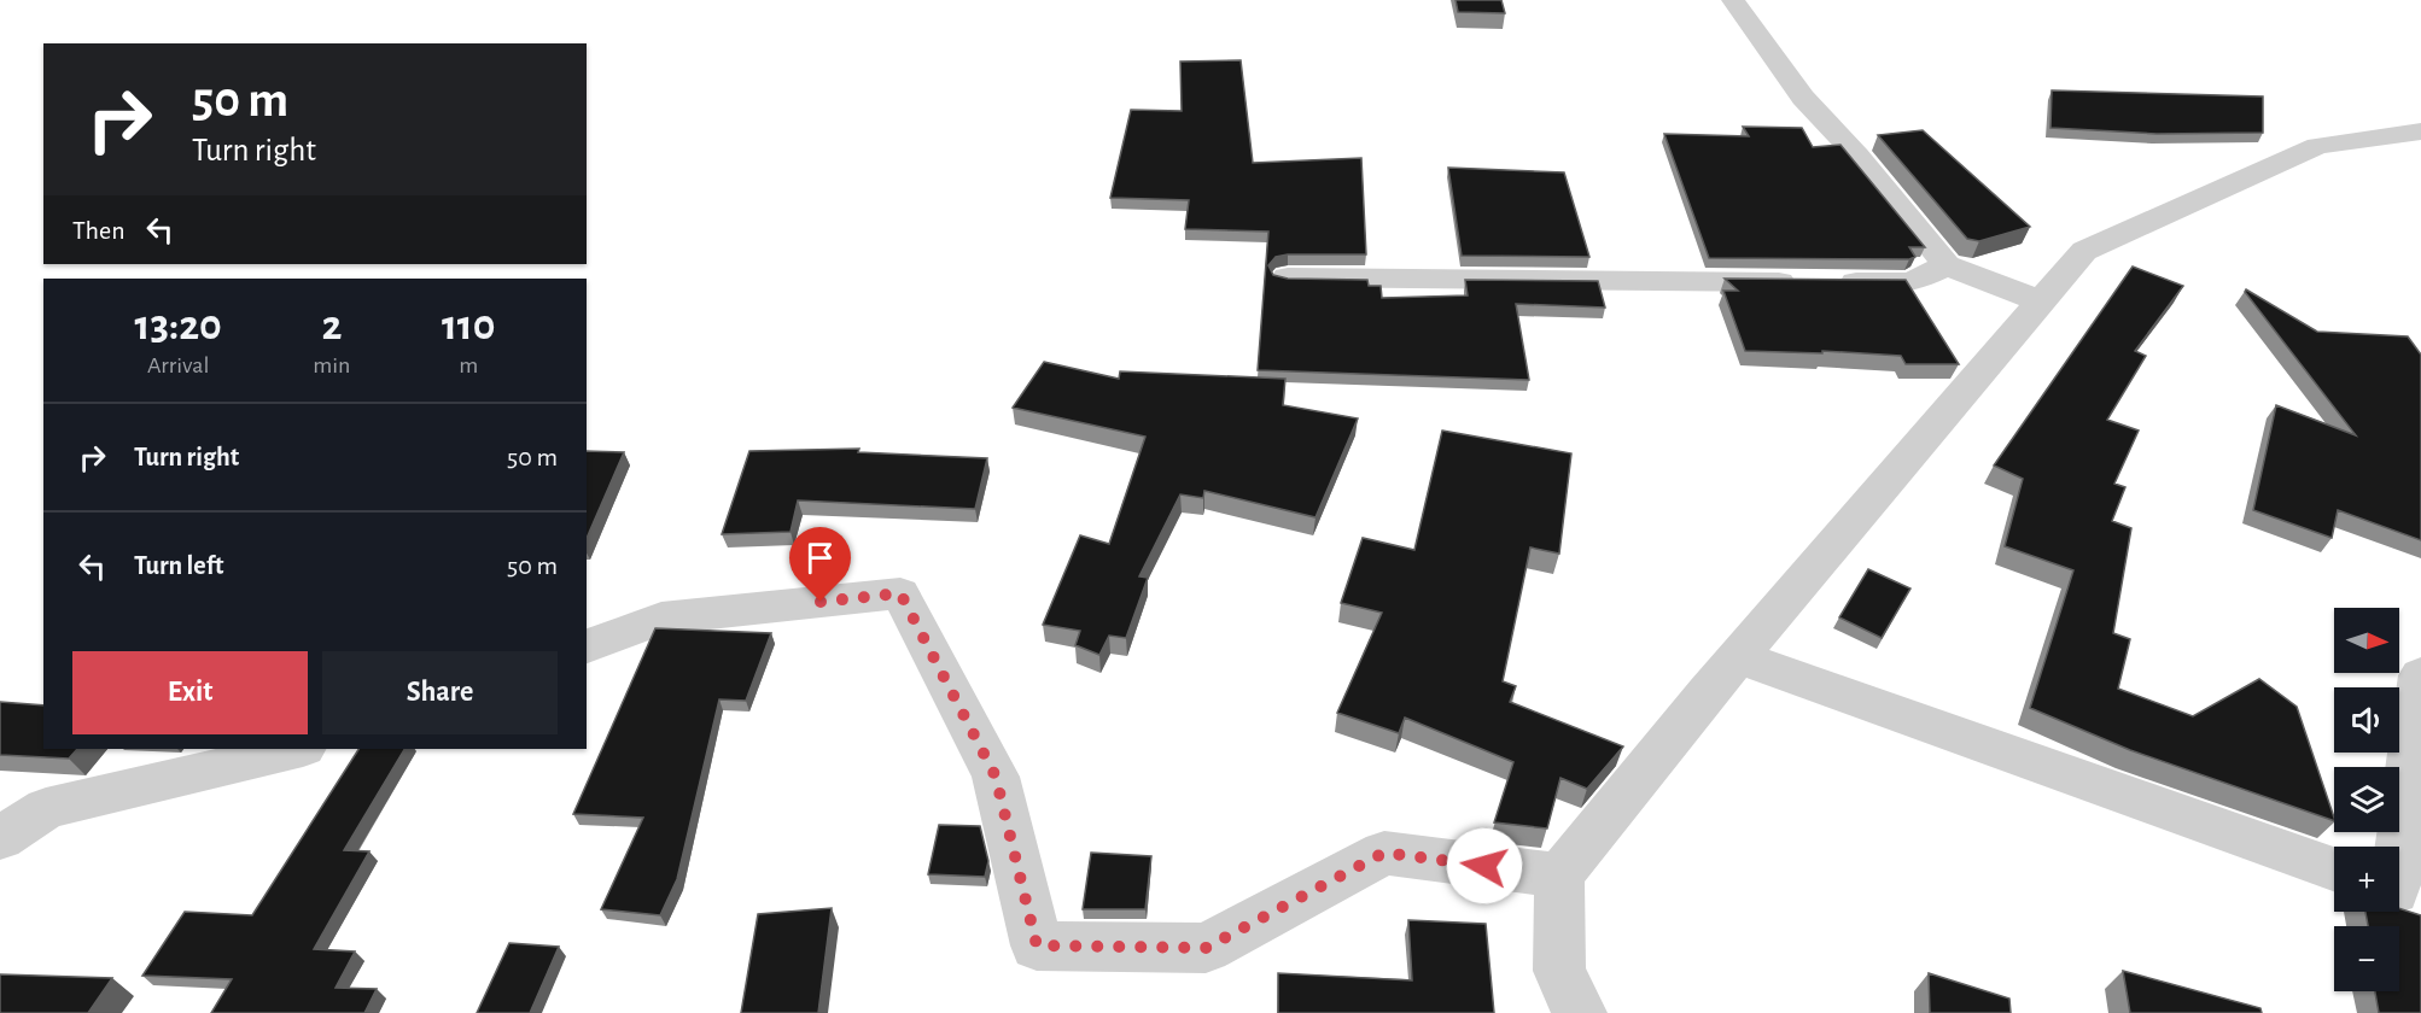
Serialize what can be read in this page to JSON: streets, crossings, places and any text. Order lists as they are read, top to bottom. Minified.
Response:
{"north":"right","page":{"turn":["50 m","Turn right"],"then":"Then","eta":["13:20","Arrival","2","min","110","m"],"list":[{"name":"Turn right","value":"50 m"},{"name":"Turn left","value":"50 m"}],"map_buttons":["+","−"],"buttons":["Exit","Share"]}}
